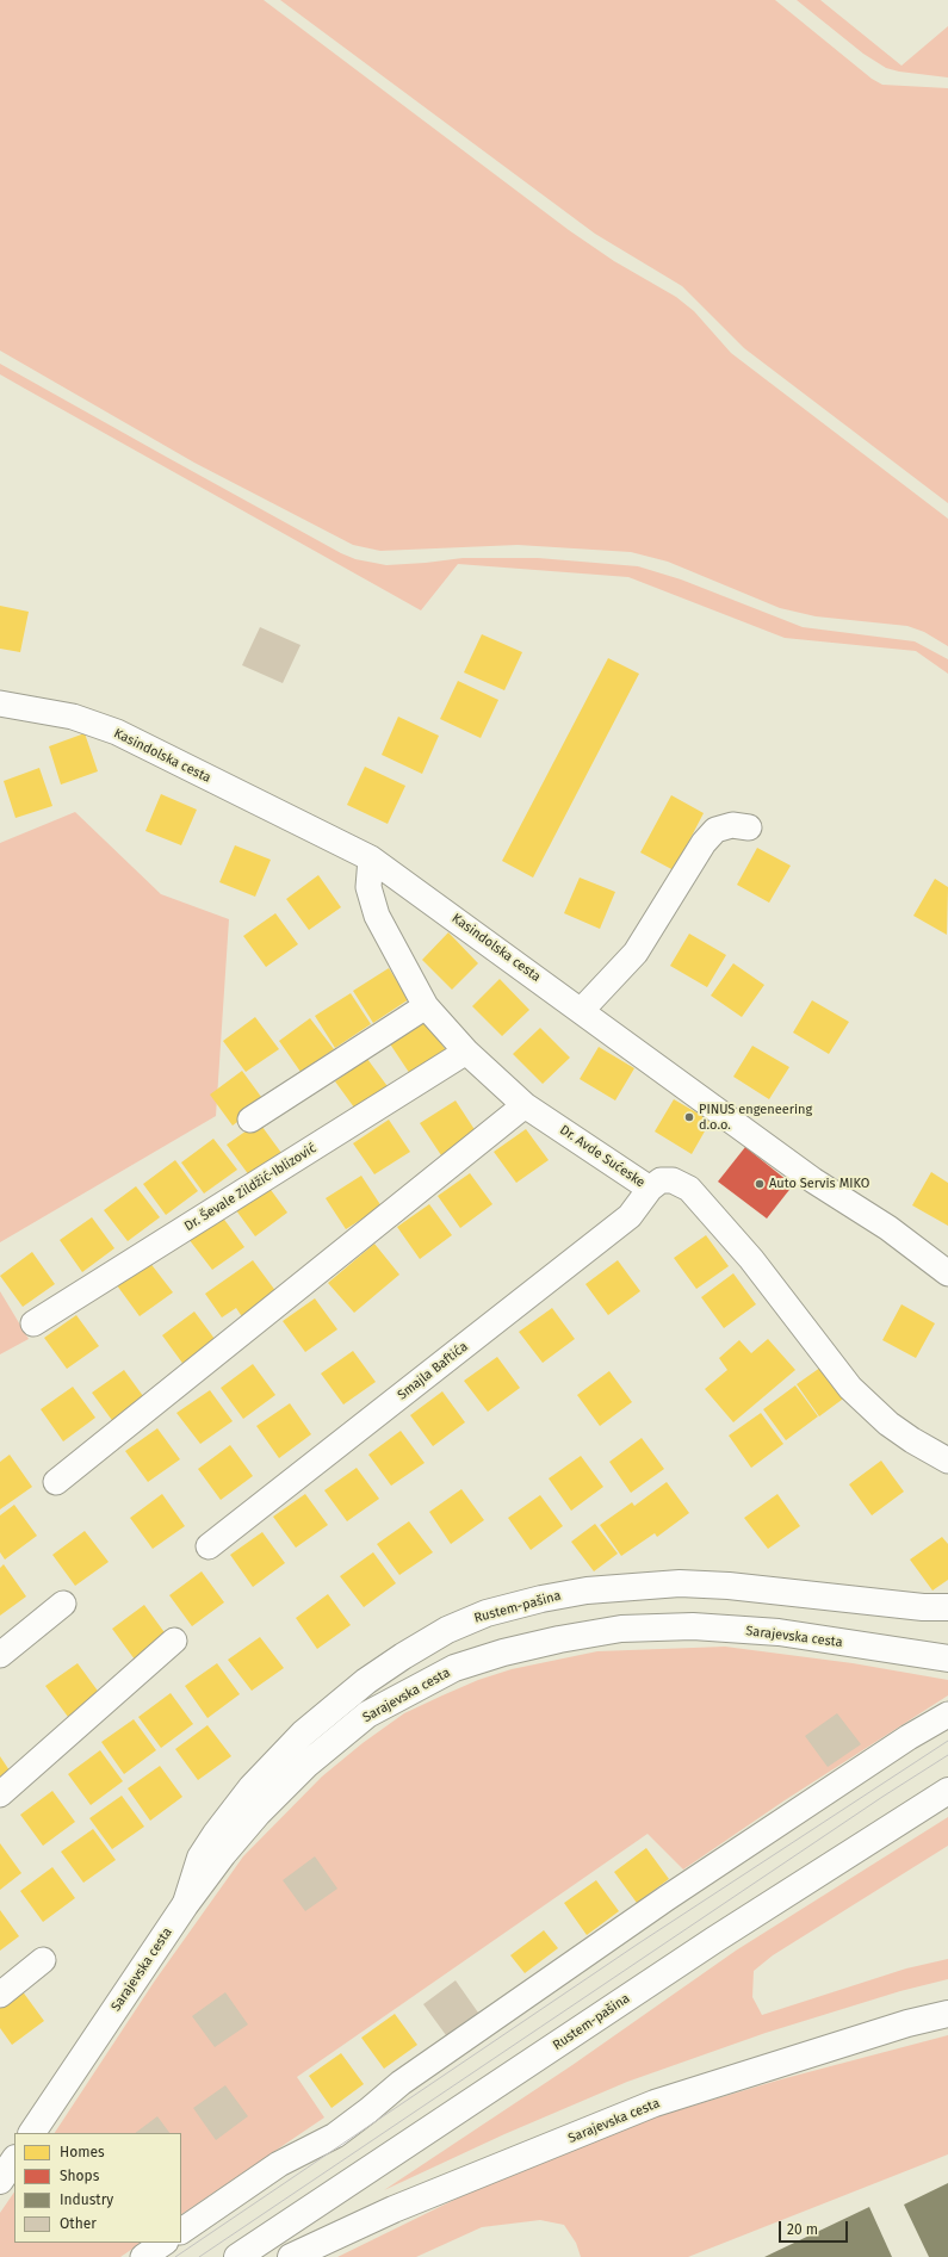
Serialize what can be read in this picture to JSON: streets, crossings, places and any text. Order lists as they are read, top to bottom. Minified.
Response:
{"streets":{"main road":["Rustem-pašina","Sarajevska cesta"],"street":["Kasindolska cesta","Dr. Avde Sućeske","Dr. Ševale Zildžić-Iblizović","Smajla Baftića"]},"crossings":[["Kasindolska cesta","Dr. Avde Sućeske"],["Dr. Avde Sućeske","Dr. Ševale Zildžić-Iblizović"],["Dr. Avde Sućeske","Smajla Baftića"],["Rustem-pašina","Sarajevska cesta"]],"places":["PINUS engeneering d.o.o.","Auto Servis MIKO"],"legend":["Homes","Shops","Industry","Other"],"scale_bar":"20 m"}
